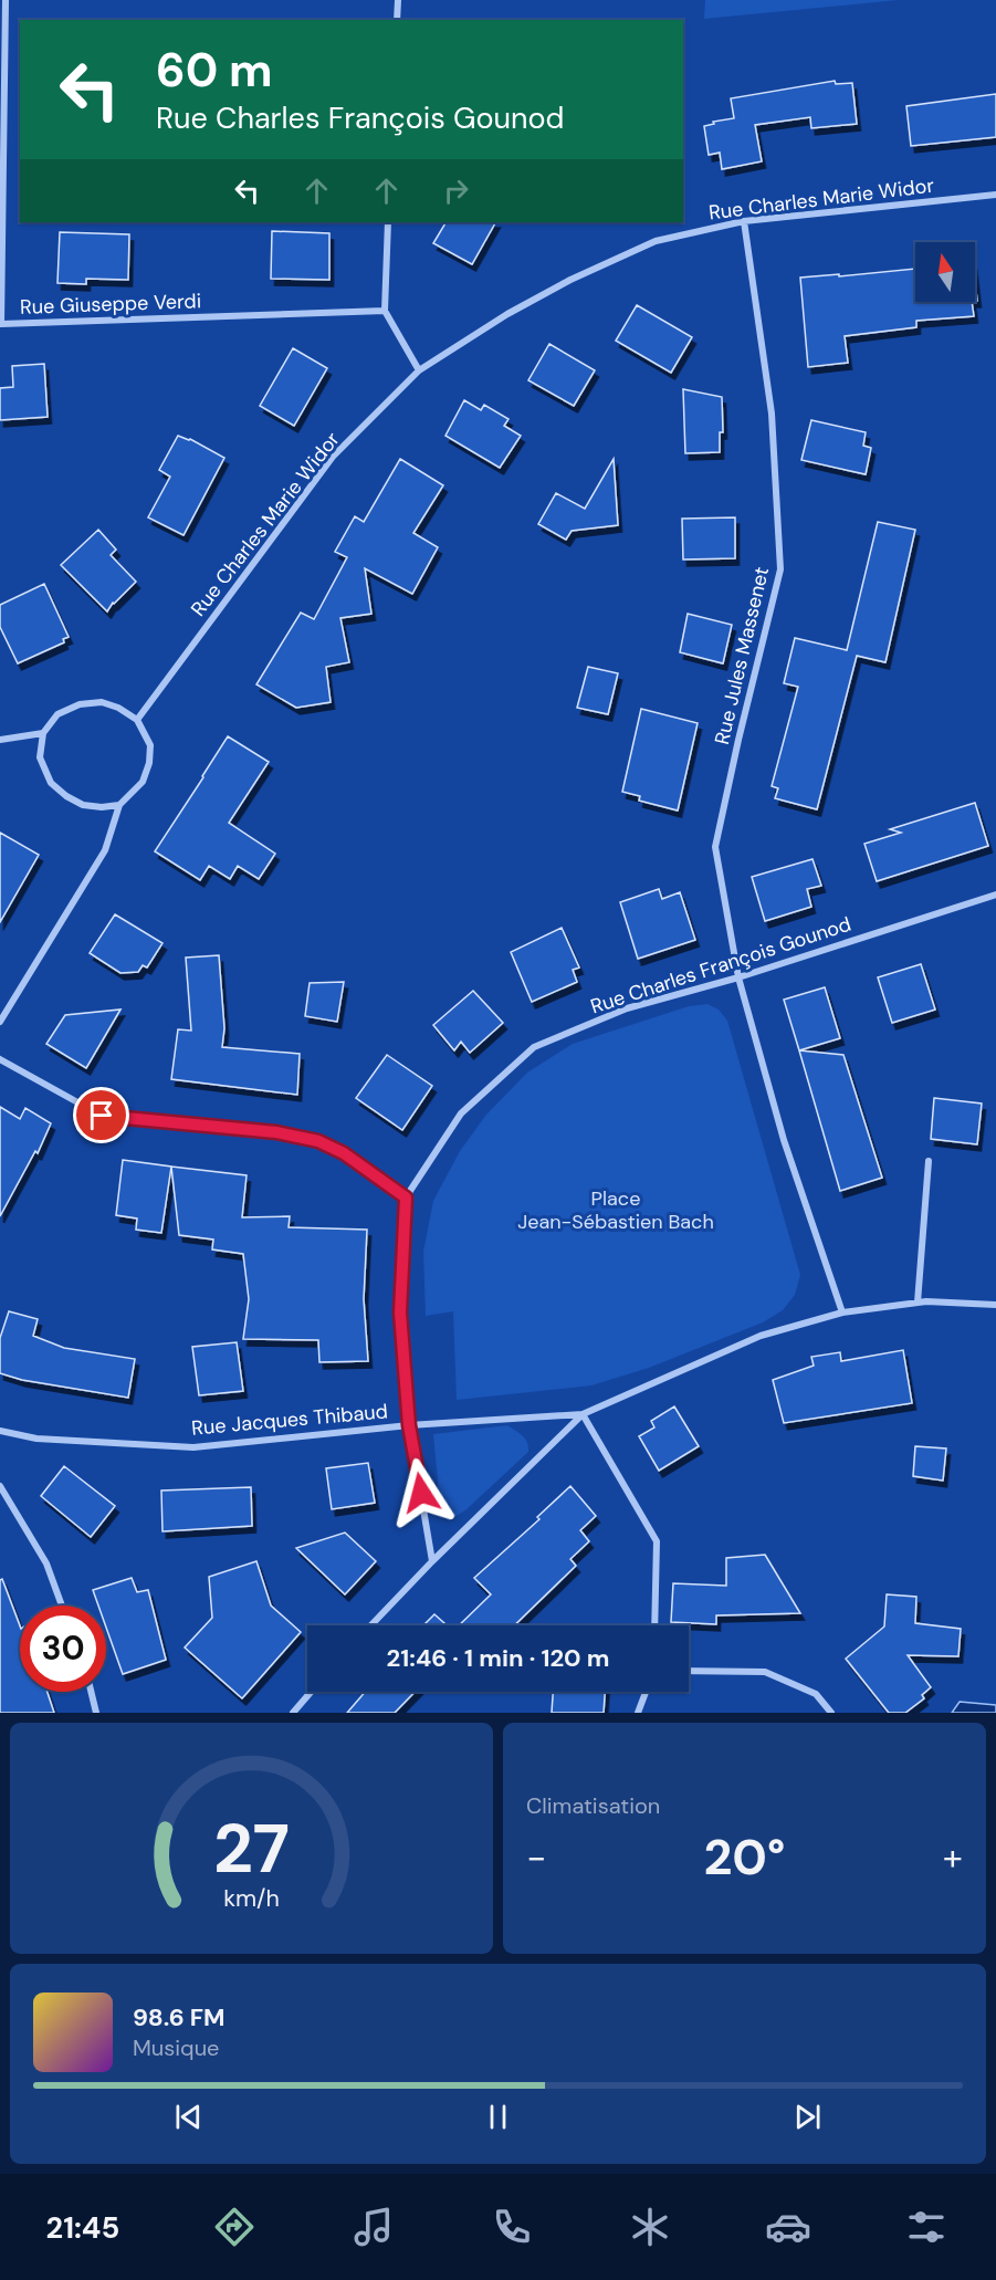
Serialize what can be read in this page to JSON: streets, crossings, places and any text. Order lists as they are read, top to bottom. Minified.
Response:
{"streets":{"street":["Rue Charles Marie Widor","Rue Giuseppe Verdi","Rue Jules Massenet","Rue Charles François Gounod","Rue Jacques Thibaud"]},"crossings":[["Rue Charles Marie Widor","Rue Jules Massenet"],["Rue Jules Massenet","Rue Charles François Gounod"]],"parks":["Place Jean-Sébastien Bach"],"north":"top","page":{"turn":["60 m","Rue Charles François Gounod"],"limit":"30","trip":"21:46 · 1 min · 120 m","tile":"Climatisation","heat":["−","20°","+"],"song":["98.6 FM","Musique"],"tabs":"21:45","gauge":["27","km/h"]}}
